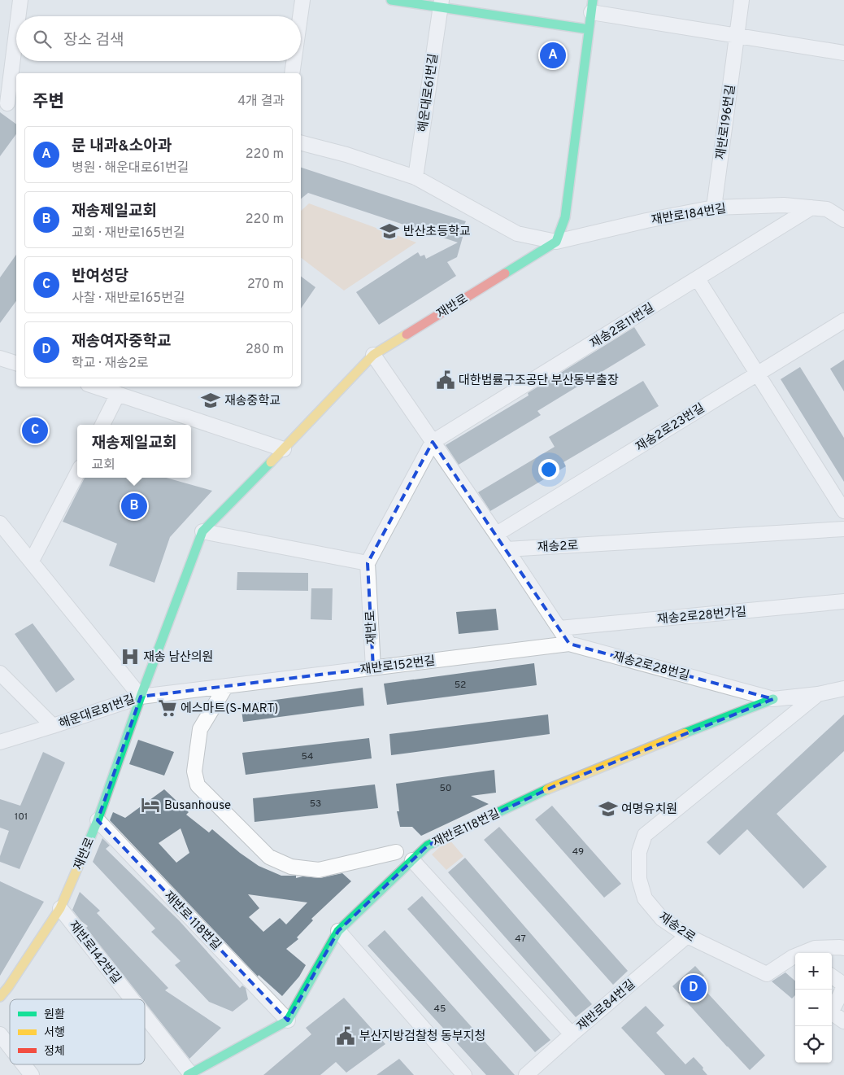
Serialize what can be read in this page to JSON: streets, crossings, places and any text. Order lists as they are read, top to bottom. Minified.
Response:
{"streets":{"main road":["재반로","재반로118번길"],"street":["해운대로61번길","재반로196번길","재반로184번길","재송2로11번길","재송2로23번길","재송2로","재송2로28번가길","재반로152번길","재송2로28번길","해운대로81번길","재반로 118번길","재반로142번길","재반로84번길"]},"crossings":[["재반로196번길","재반로184번길"],["재반로184번길","재반로"],["재반로184번길","재송2로11번길"],["재반로","재반로152번길"],["재반로","해운대로81번길"],["재반로","재반로 118번길"],["재반로","재반로142번길"],["재송2로","재송2로28번길"],["재송2로","재반로84번길"],["재반로152번길","재송2로28번길"],["재반로152번길","해운대로81번길"],["재송2로28번길","재반로118번길"],["재반로118번길","재반로 118번길"]],"places":{"school or university":["반산초등학교","재송중학교","여명유치원"],"public building":["대한법률구조공단 부산동부출장","부산지방검찰청 동부지청"],"hospital":["재송 남산의원"],"supermarket":["에스마트(S-MART)"],"hotel":["Busanhouse"]},"house_numbers":["52","54","50","53","101","49","47","45"],"legend":["원활","서행","정체"],"page":{"search":"장소 검색","pins":["A","C","B","D"],"heading":["주변","4개 결과"],"list":[{"mark":"A","name":"문 내과&소아과","note":"병원 · 해운대로61번길","value":"220 m"},{"mark":"B","name":"재송제일교회","note":"교회 · 재반로165번길","value":"220 m"},{"mark":"C","name":"반여성당","note":"사찰 · 재반로165번길","value":"270 m"},{"mark":"D","name":"재송여자중학교","note":"학교 · 재송2로","value":"280 m"}],"popup":["재송제일교회","교회"],"map_buttons":["+","−"]}}
